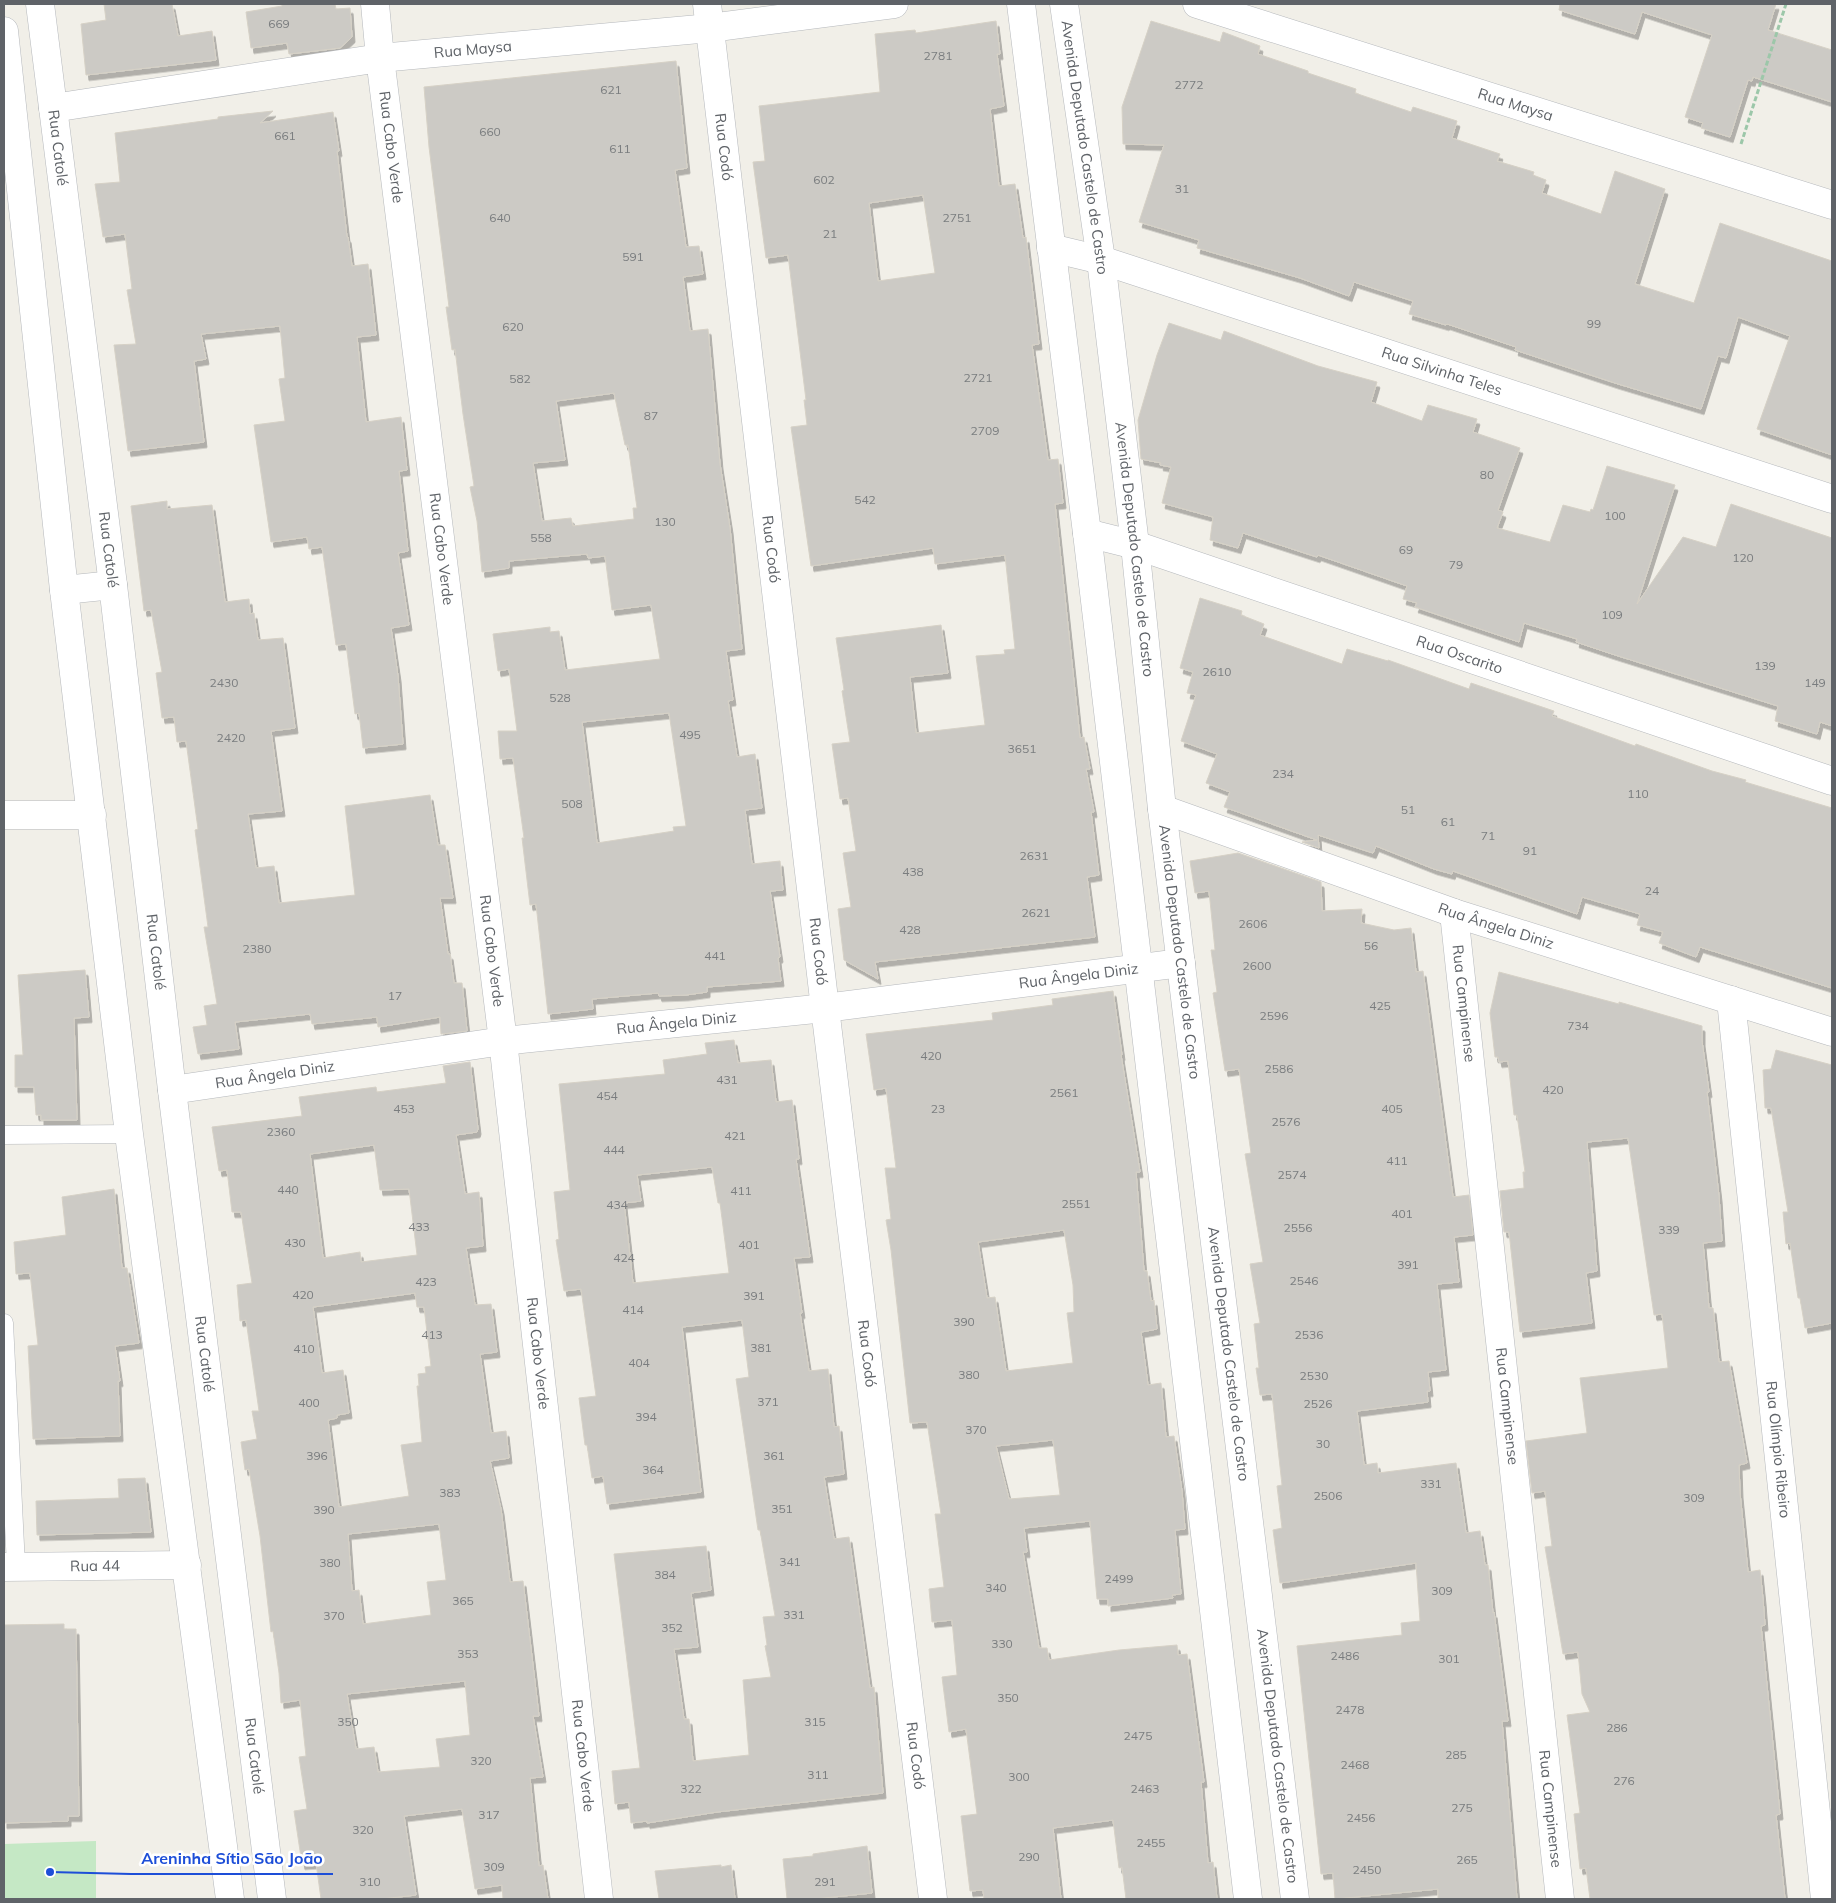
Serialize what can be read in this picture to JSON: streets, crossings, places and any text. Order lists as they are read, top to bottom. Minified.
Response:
{"streets":{"street":["Rua Maysa","Rua Catolé","Rua Cabo Verde","Rua Codó","Avenida Deputado Castelo de Castro","Rua Silvinha Teles","Rua Oscarito","Rua Ângela Diniz","Rua Campinense","Rua Olímpio Ribeiro","Rua 44"]},"crossings":[["Rua Maysa","Rua Catolé"],["Rua Maysa","Rua Cabo Verde"],["Rua Maysa","Rua Codó"],["Rua Catolé","Rua Ângela Diniz"],["Rua Cabo Verde","Rua Ângela Diniz"],["Rua Codó","Rua Ângela Diniz"],["Avenida Deputado Castelo de Castro","Rua Silvinha Teles"],["Avenida Deputado Castelo de Castro","Rua Oscarito"],["Avenida Deputado Castelo de Castro","Rua Ângela Diniz"],["Rua Ângela Diniz","Rua Campinense"],["Rua Ângela Diniz","Rua Olímpio Ribeiro"]],"places":["Areninha Sítio São João"],"house_numbers":["669","2781","2772","621","660","661","611","602","31","640","2751","21","591","99","620","2721","582","87","2709","80","542","100","130","558","69","120","79","109","139","2610","2430","149","528","495","2420","3651","234","110","508","51","61","71","91","2631","438","24","2621","2606","428","56","2380","441","2600","17","425","2596","734","420","2586","431","420","2561","454","453","23","405","2576","2360","421","444","411","2574","440","411","2551","434","401","433","2556","339","430","401","424","391","2546","423","420","391","414","390","413","2536","381","410","404","380","2530","371","400","2526","394","370","30","396","361","364","331","383","2506","309","351","390","341","380","384","2499","340","309","365","331","370","352","330","353","2486","301","350","2478","350","315","286","2475","285","320","2468","311","300","276","322","2463","275","317","2456","320","2455","290","265","309","2450","310","291"]}
